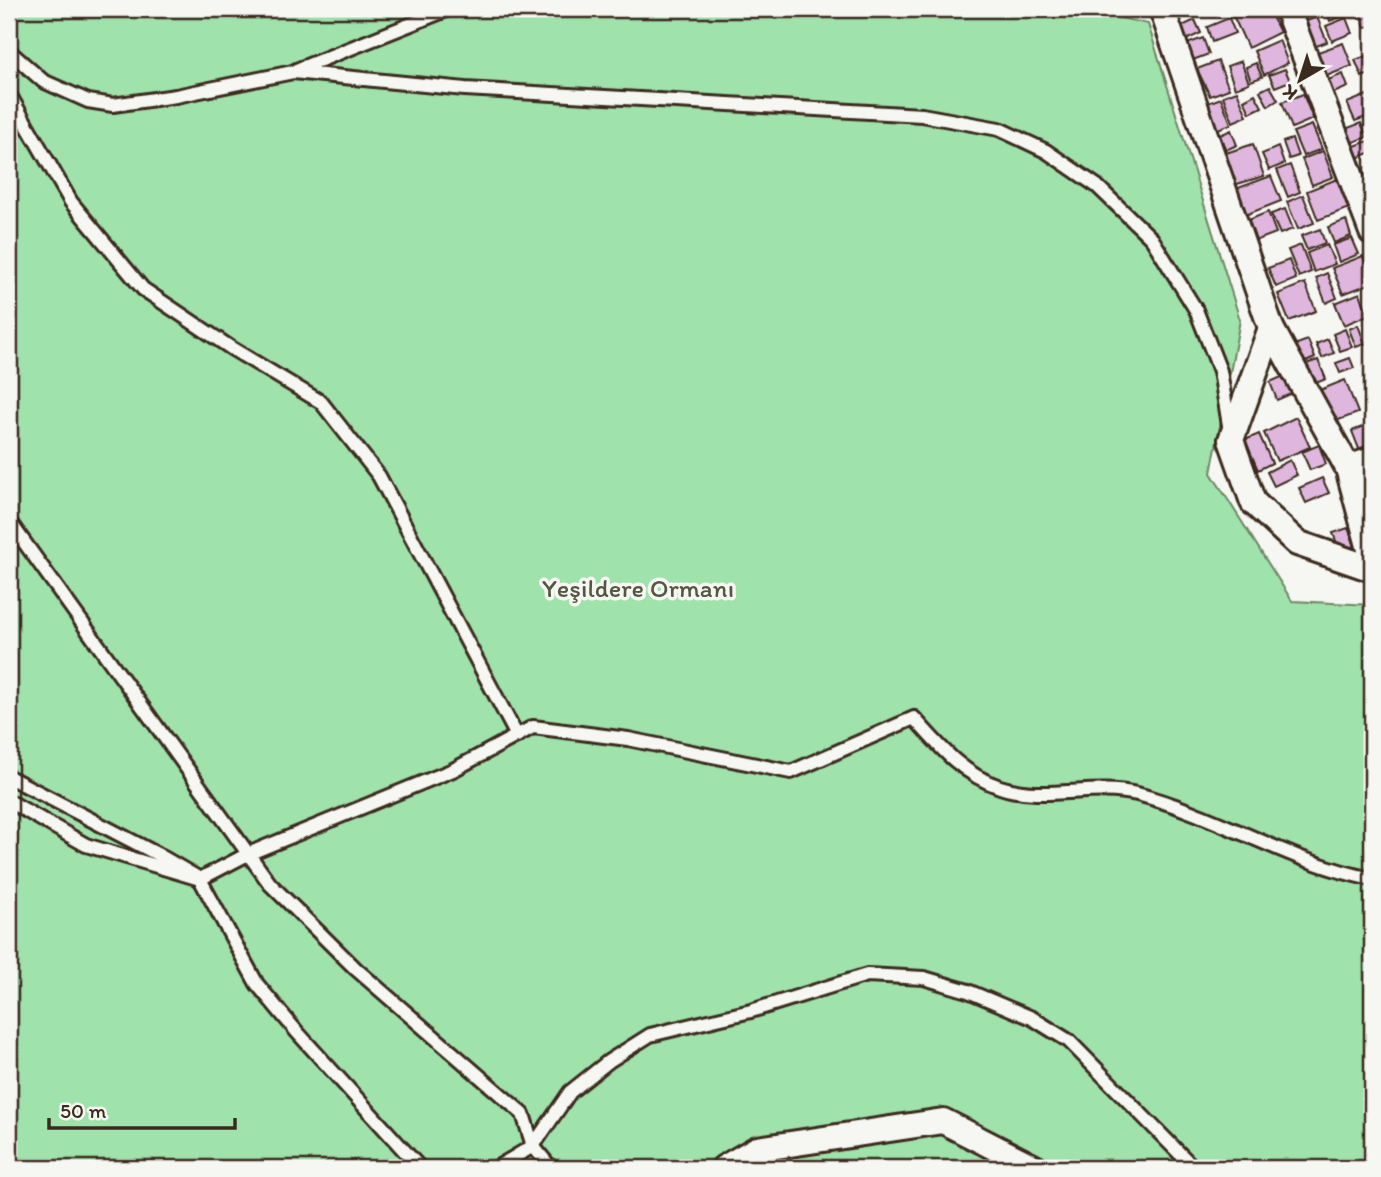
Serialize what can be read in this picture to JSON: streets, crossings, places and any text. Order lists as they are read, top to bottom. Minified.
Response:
{"parks":["Yeşildere Ormanı"],"scale_bar":"50 m","north":"bottom left"}
